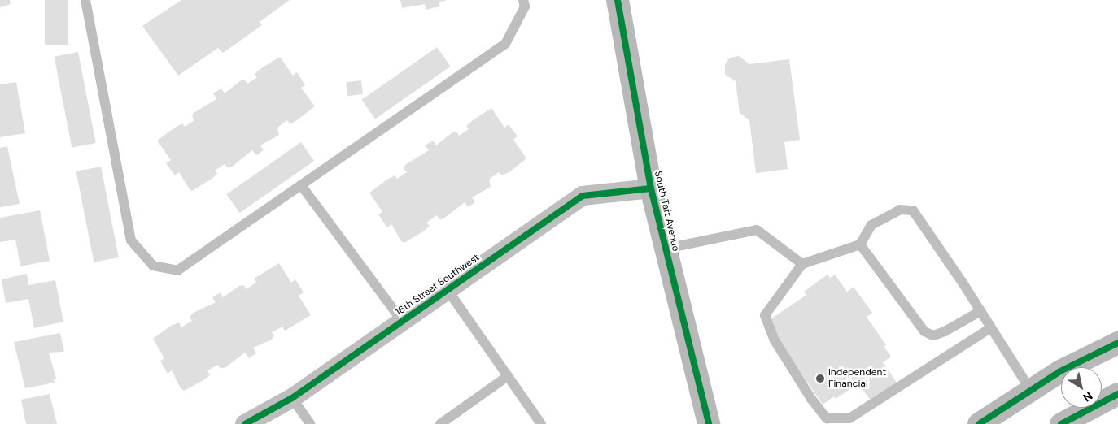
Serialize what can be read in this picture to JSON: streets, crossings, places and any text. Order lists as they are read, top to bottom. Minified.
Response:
{"streets":{"main road":["South Taft Avenue"],"street":["16th Street Southwest"]},"crossings":[["South Taft Avenue","16th Street Southwest"]],"places":["Independent Financial"],"north":"bottom right"}
